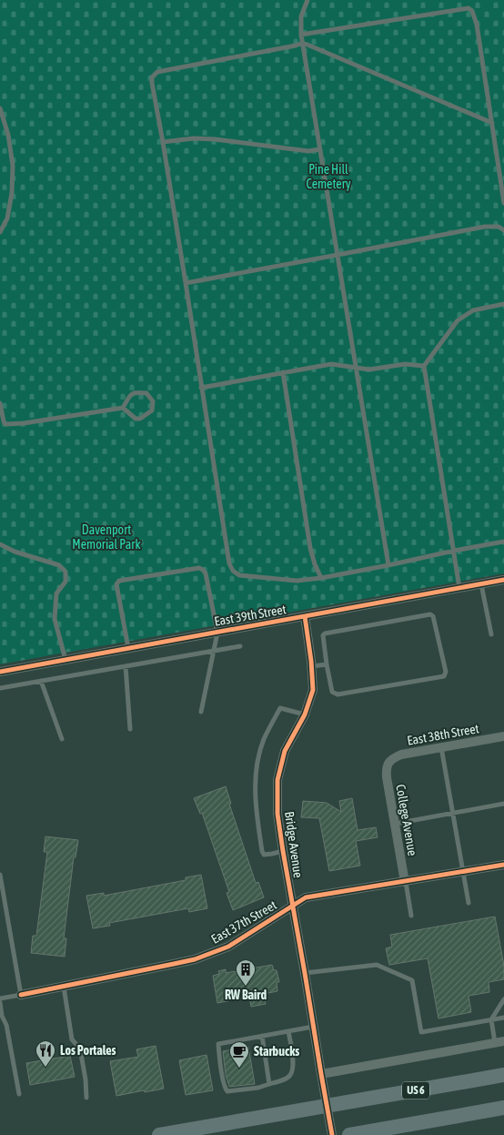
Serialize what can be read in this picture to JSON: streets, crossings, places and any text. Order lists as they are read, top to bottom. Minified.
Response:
{"streets":{"main road":["US 6"],"street":["East 39th Street","East 38th Street","College Avenue","Bridge Avenue","East 37th Street"]},"crossings":[["East 39th Street","Bridge Avenue"],["East 38th Street","College Avenue"],["College Avenue","East 37th Street"],["Bridge Avenue","East 37th Street"],["Bridge Avenue","US 6"]],"parks":["Pine Hill Cemetery","Davenport Memorial Park"],"places":{"building":["RW Baird"],"restaurant":["Los Portales"],"cafe":["Starbucks"]}}
